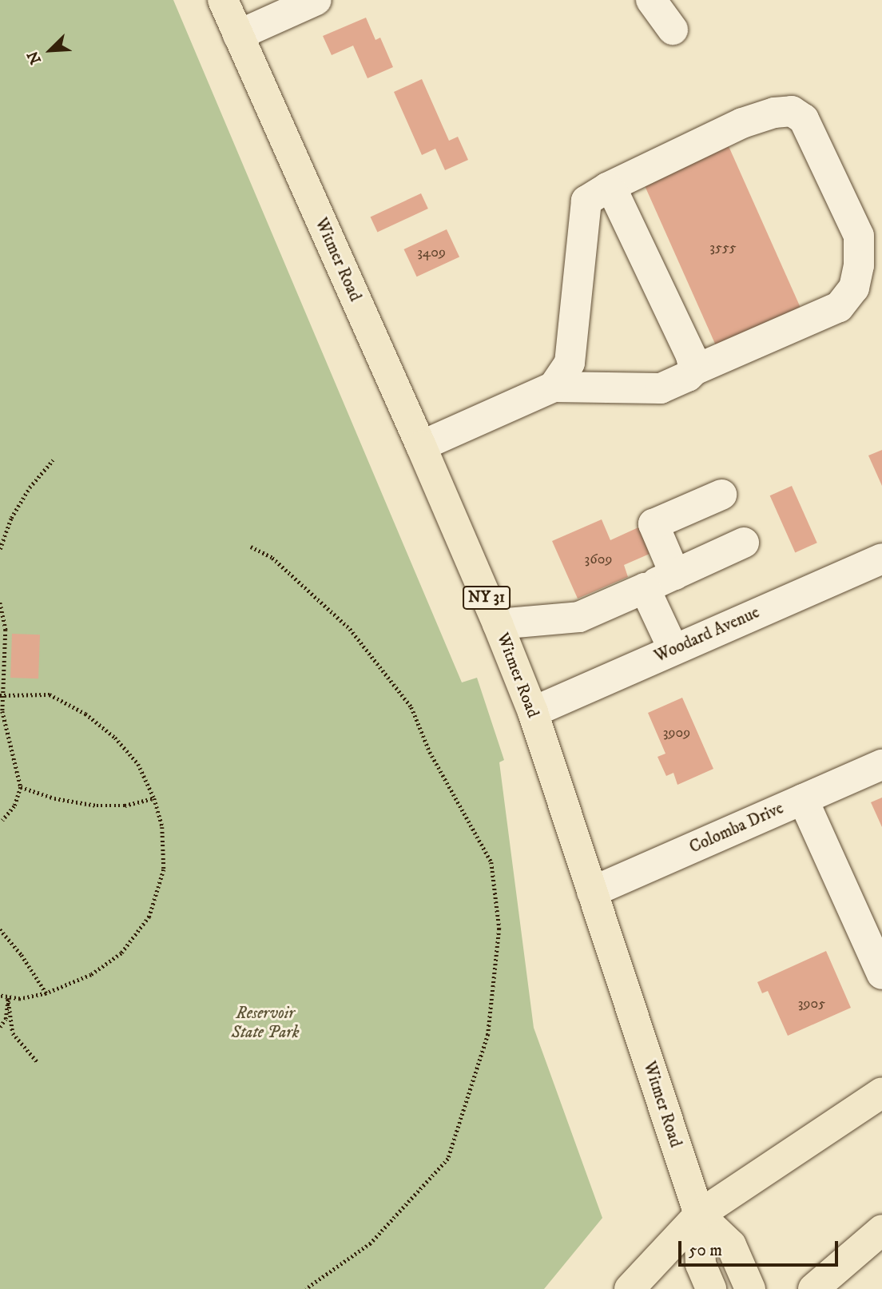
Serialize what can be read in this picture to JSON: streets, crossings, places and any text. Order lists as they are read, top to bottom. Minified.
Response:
{"streets":{"highway":["Witmer Road","NY 31"],"street":["Woodard Avenue","Colomba Drive"]},"crossings":[["Witmer Road","Woodard Avenue"],["Witmer Road","Colomba Drive"]],"parks":["Reservoir State Park"],"house_numbers":["3555","3409","3609","3909","3905"],"scale_bar":"50 m","north":"bottom left"}
